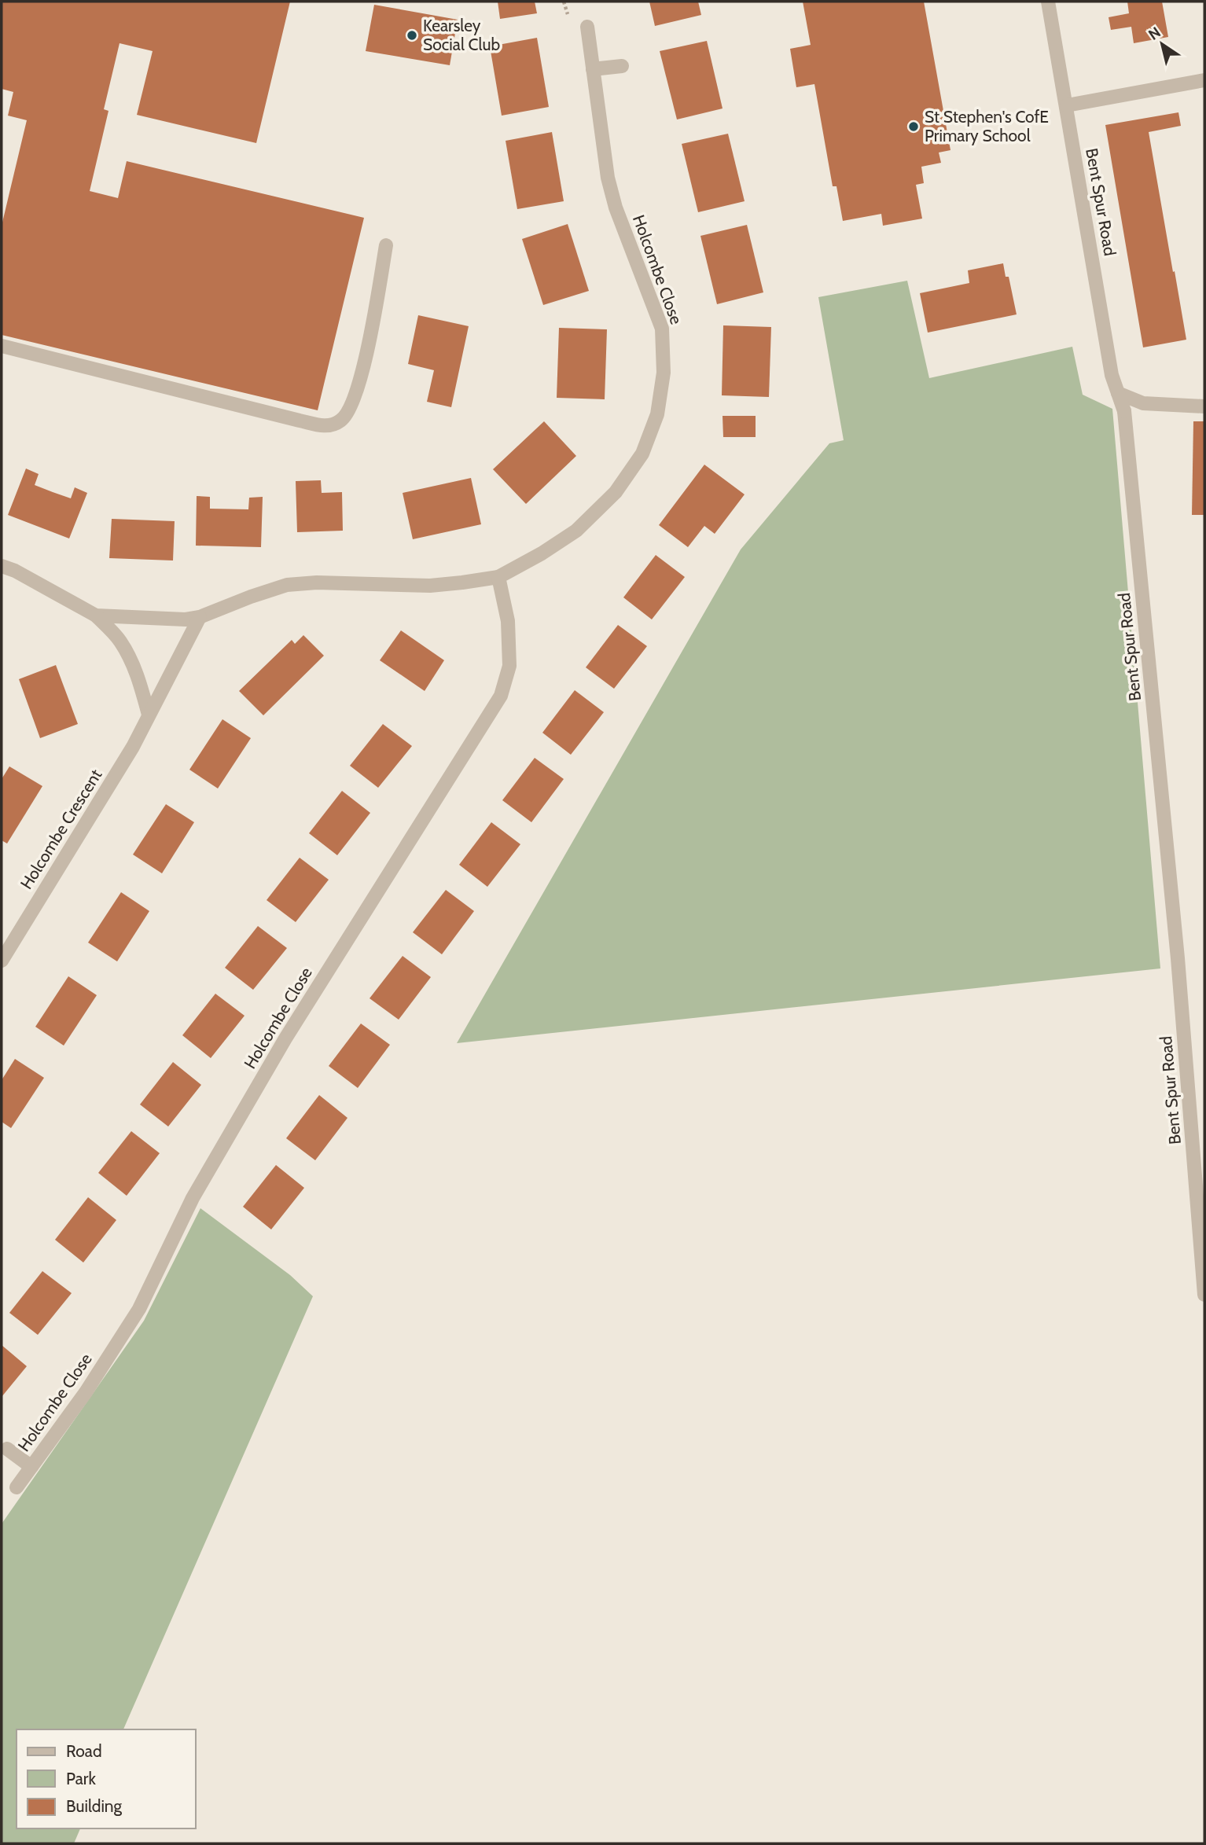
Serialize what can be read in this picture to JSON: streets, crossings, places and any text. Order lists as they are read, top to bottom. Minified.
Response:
{"streets":{"street":["Bent Spur Road","Holcombe Close","Holcombe Crescent"]},"crossings":[["Holcombe Close","Holcombe Crescent"]],"places":["Kearsley Social Club","St Stephen's CofE Primary School"],"legend":["Road","Park","Building"],"north":"top left"}
